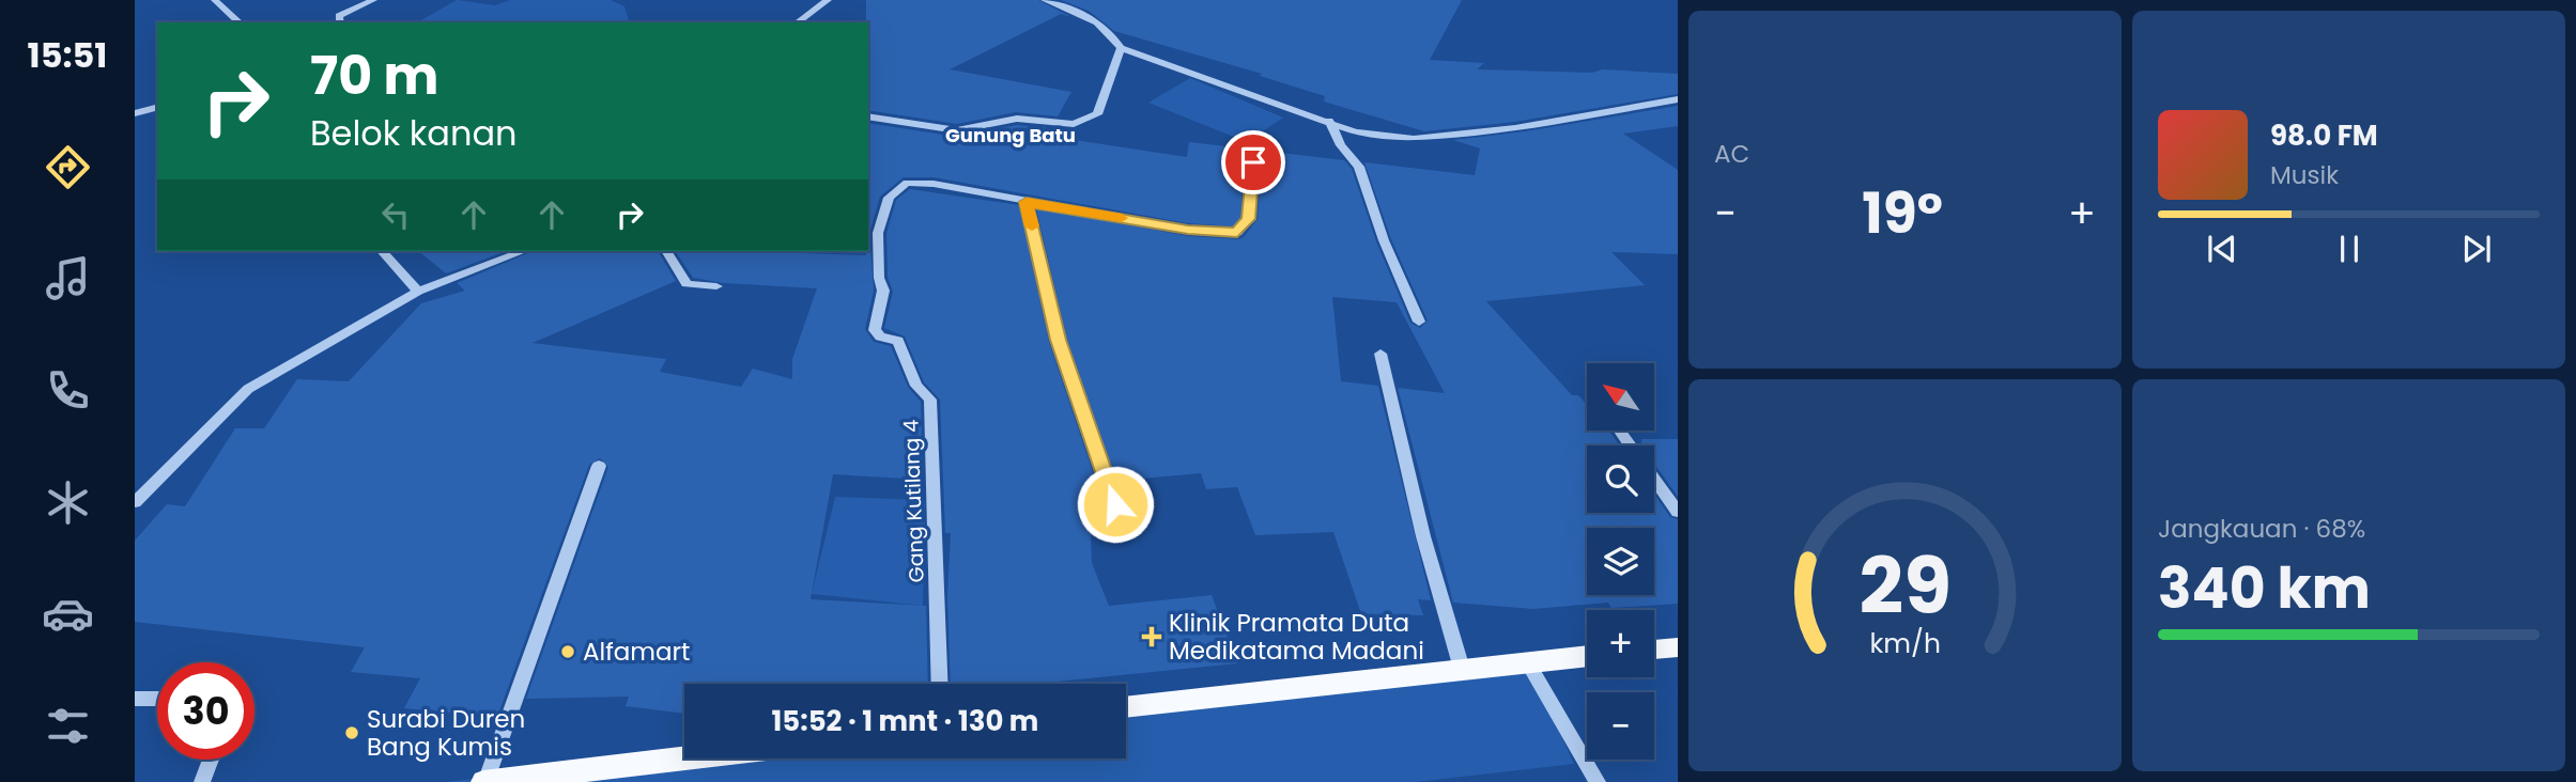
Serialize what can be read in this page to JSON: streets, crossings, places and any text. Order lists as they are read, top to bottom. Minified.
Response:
{"streets":{"street":["Gang Kutilang 4"]},"districts":["Gunung Batu"],"places":{"health":["Klinik Pramata Duta Medikatama Madani"],"other":["Alfamart","Surabi Duren Bang Kumis"]},"north":"top left","page":{"tabs":"15:51","tile":["AC",["Jangkauan · 68%","340 km"]],"turn":["70 m","Belok kanan"],"song":["98.0 FM","Musik"],"heat":["−","19°","+"],"map_buttons":["+","−"],"limit":"30","trip":"15:52 · 1 mnt · 130 m","gauge":["29","km/h"]}}
